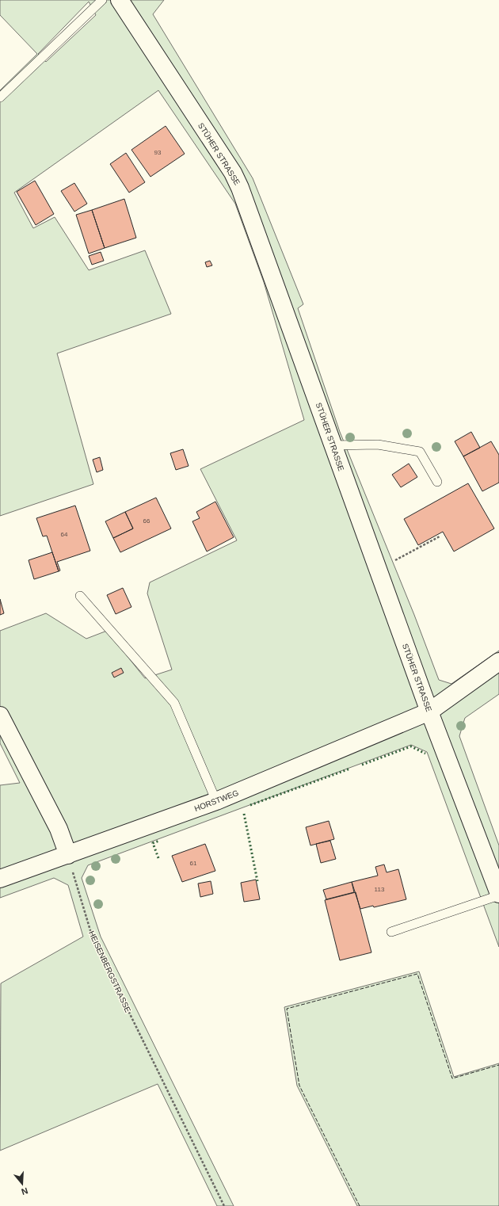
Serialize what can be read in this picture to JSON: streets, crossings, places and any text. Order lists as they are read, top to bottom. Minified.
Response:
{"streets":{"street":["STÜHER STRASSE","HORSTWEG"],"path":["HEISENBERGSTRASSE"]},"crossings":[["STÜHER STRASSE","HORSTWEG"],["HORSTWEG","HEISENBERGSTRASSE"]],"house_numbers":["93","66","64","61","113"],"north":"bottom"}
